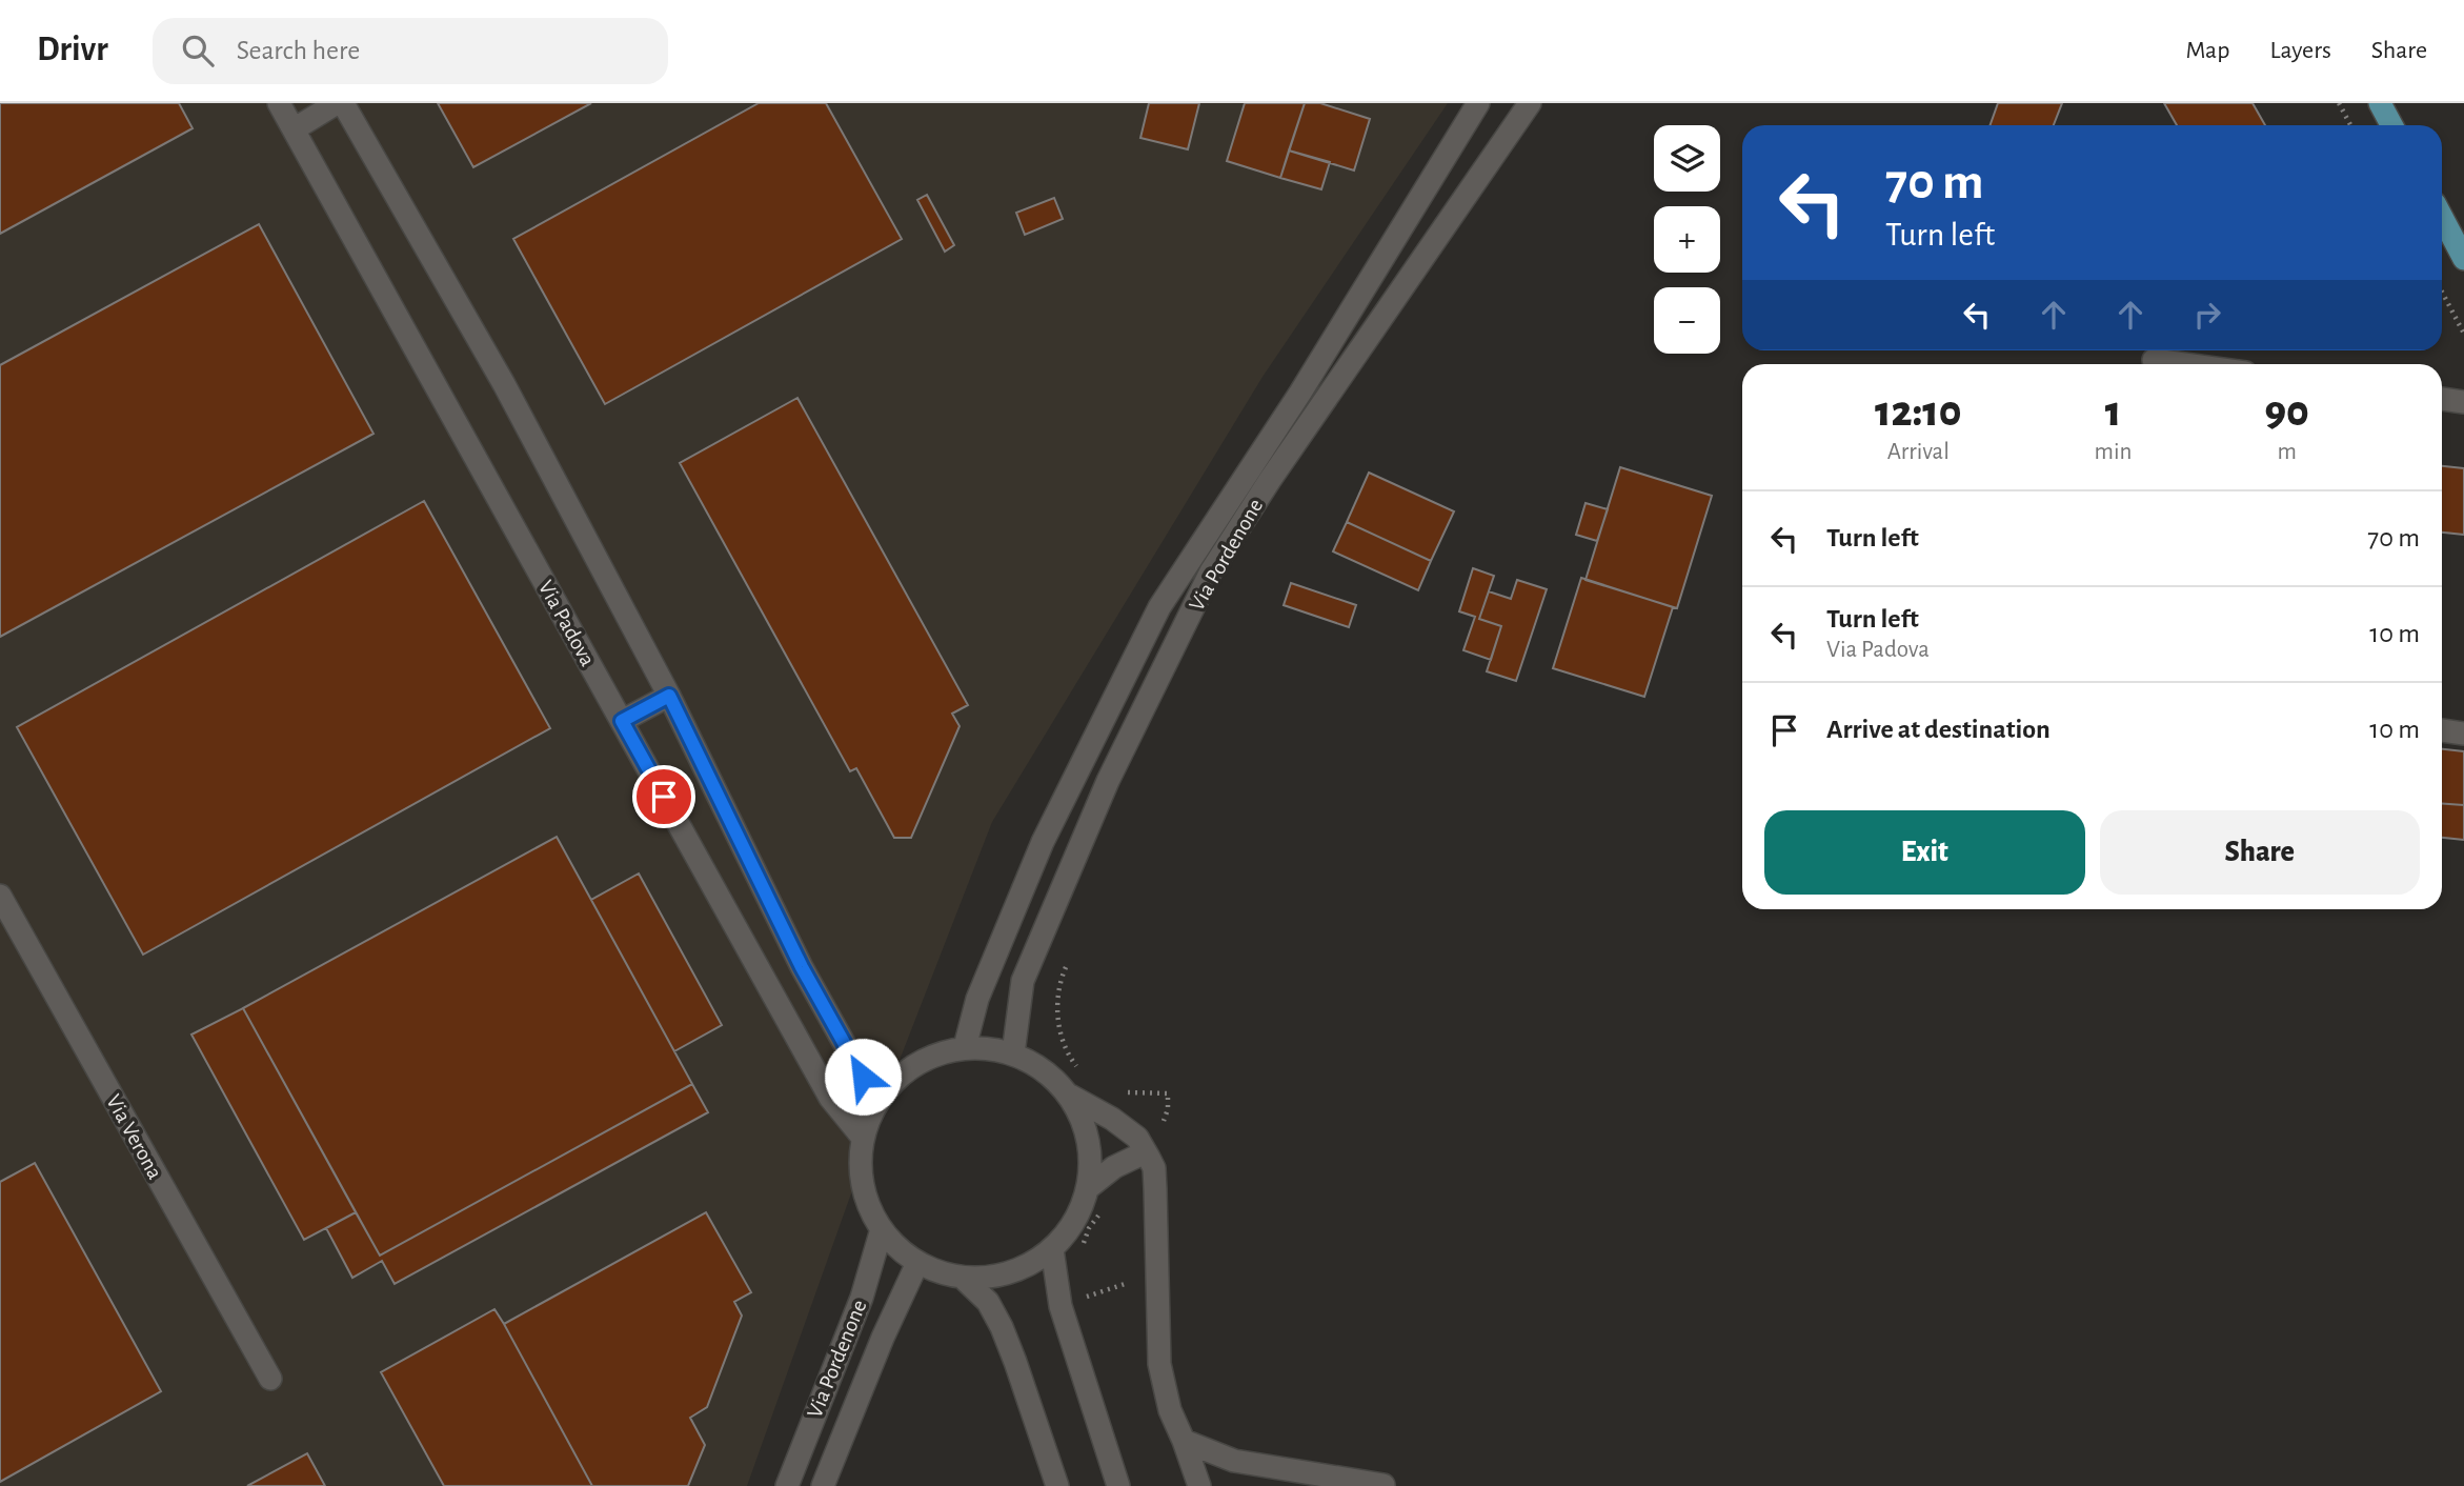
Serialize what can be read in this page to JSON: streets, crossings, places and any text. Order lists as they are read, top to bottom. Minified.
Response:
{"streets":{"street":["Via Pordenone","Via Padova","Via Verona"]},"crossings":[["Via Pordenone","Via Padova"]],"page":{"header":"Drivr","search":"Search here","nav":["Map","Layers","Share"],"map_buttons":["+","−"],"turn":["70 m","Turn left"],"eta":["12:10","Arrival","1","min","90","m"],"list":[{"name":"Turn left","value":"70 m"},{"name":"Turn left","note":"Via Padova","value":"10 m"},{"name":"Arrive at destination","value":"10 m"}],"buttons":["Exit","Share"]}}
